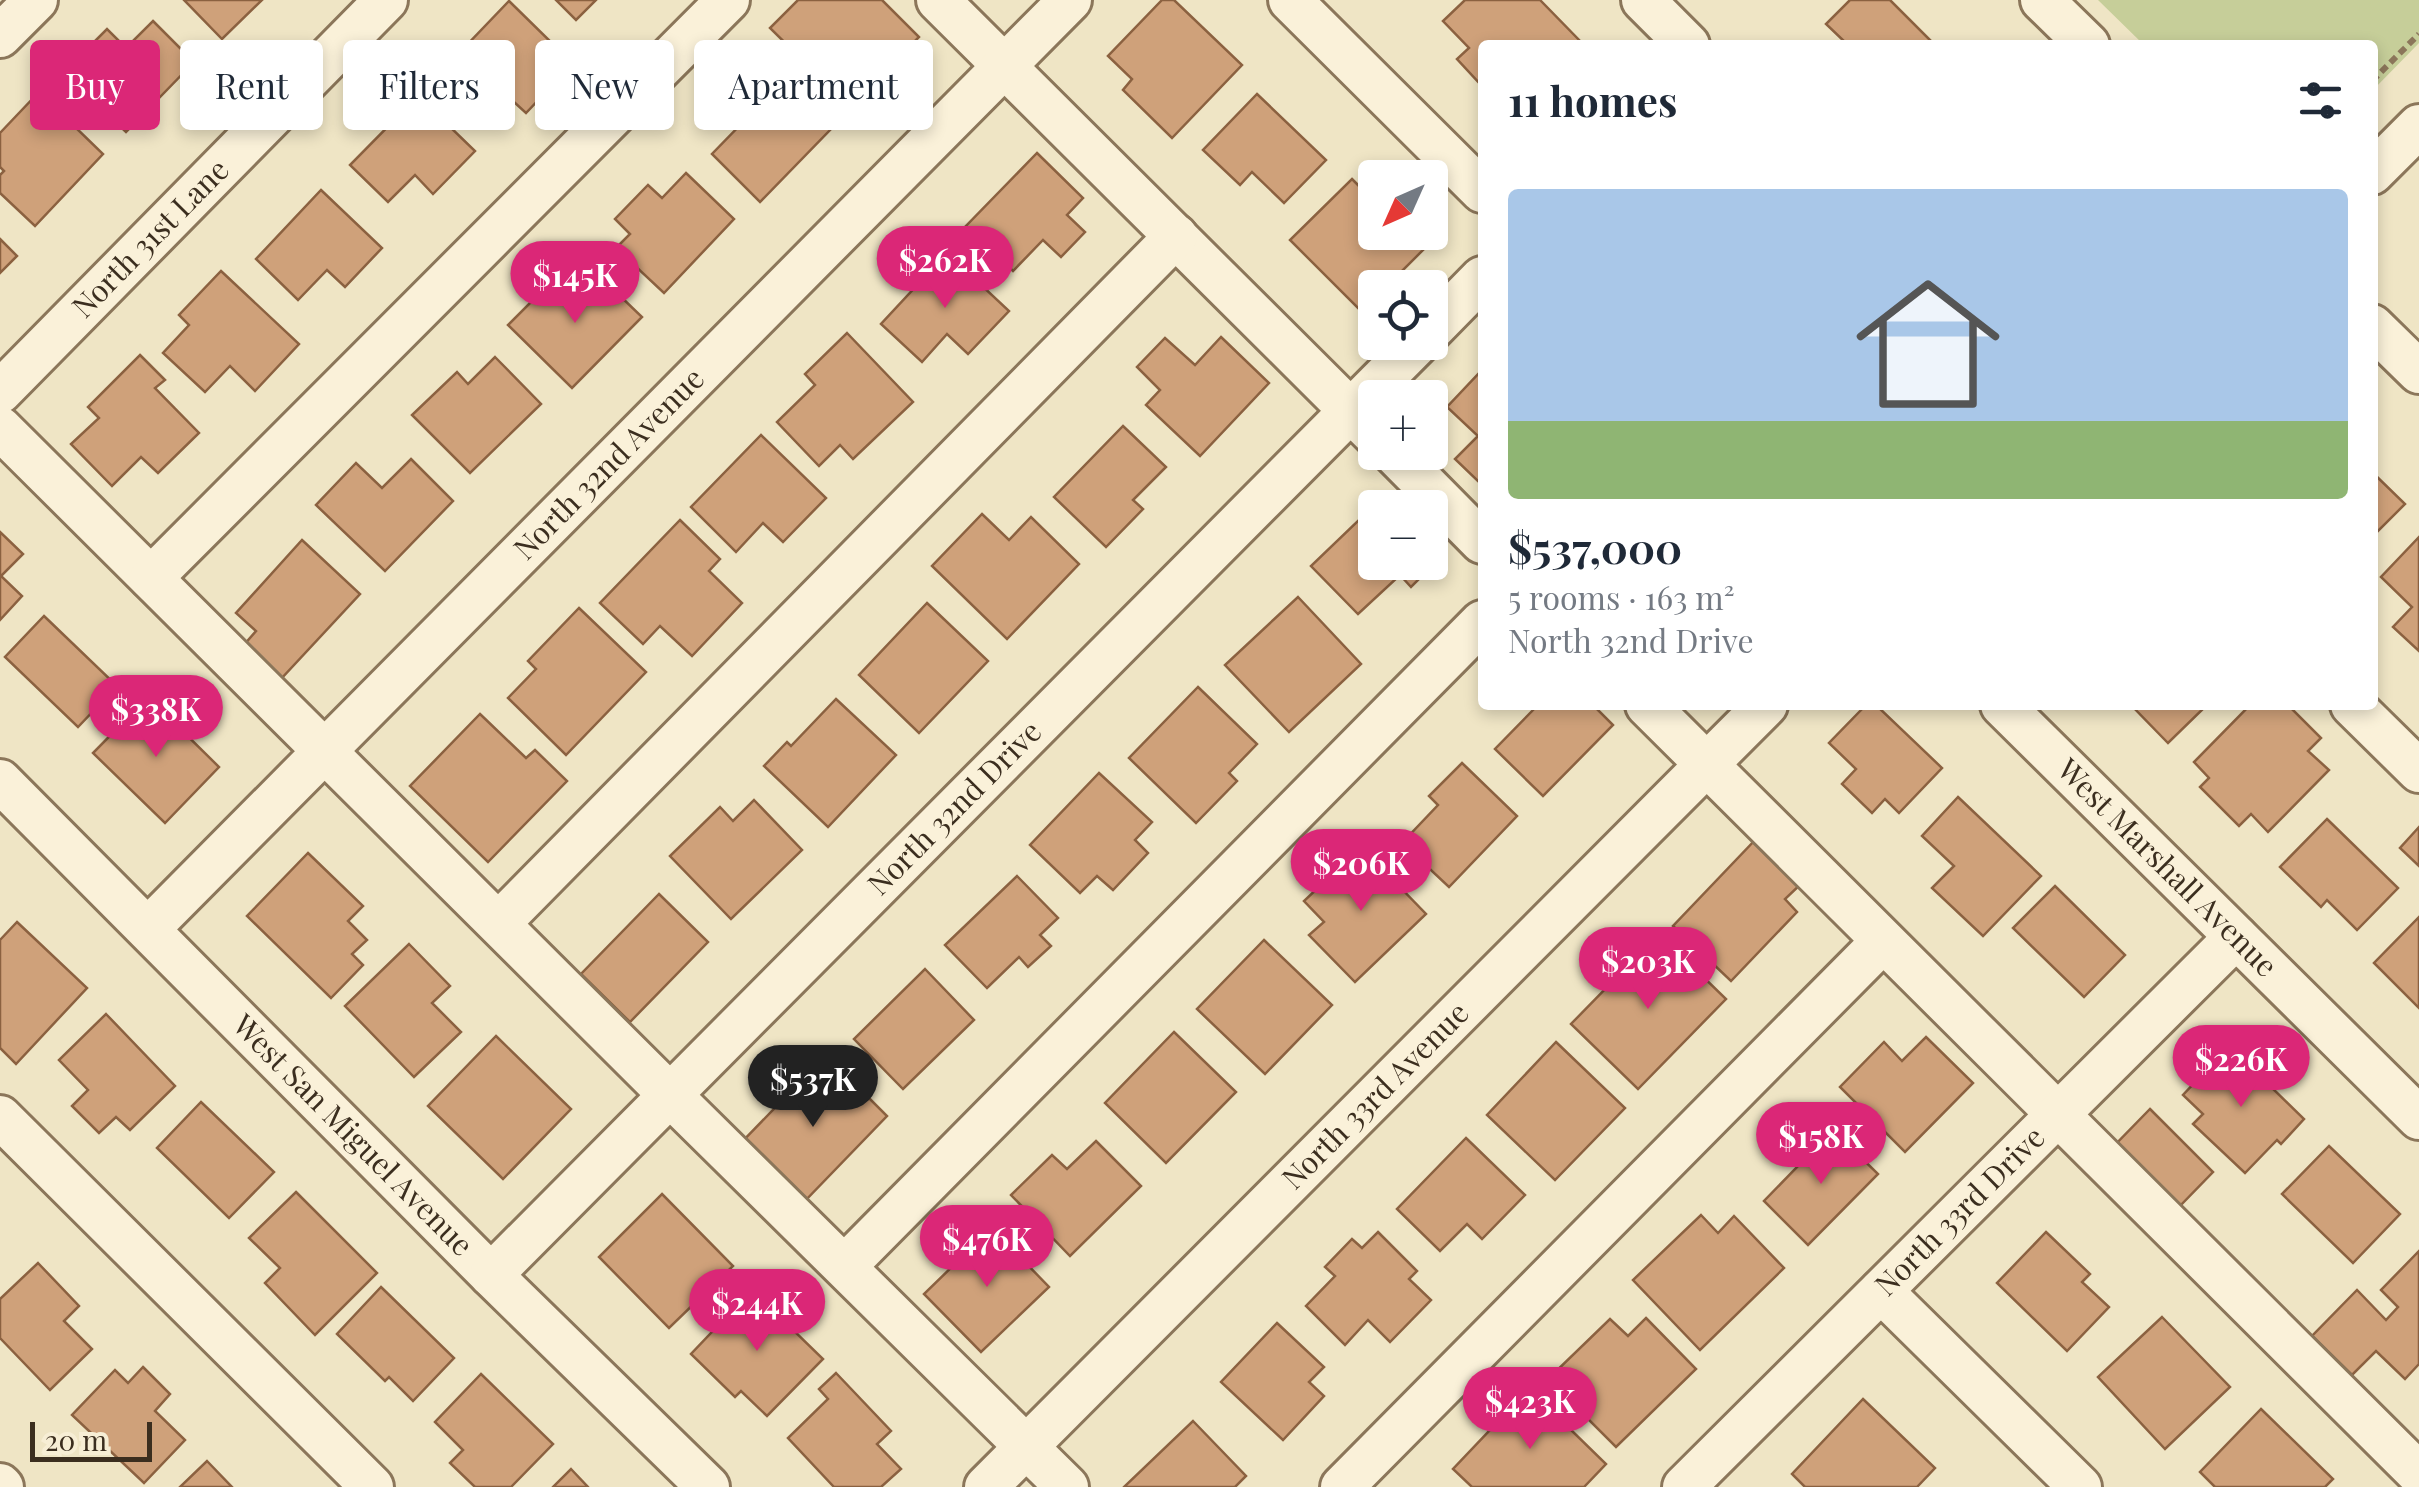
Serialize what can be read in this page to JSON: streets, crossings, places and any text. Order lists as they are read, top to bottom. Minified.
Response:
{"streets":{"street":["North 31st Lane","North 32nd Avenue","North 32nd Drive","West Marshall Avenue","North 33rd Avenue","West San Miguel Avenue","North 33rd Drive"]},"crossings":[["North 32nd Avenue","West San Miguel Avenue"],["North 32nd Drive","West San Miguel Avenue"],["West Marshall Avenue","North 33rd Drive"]],"scale_bar":"20 m","north":"bottom left","page":{"chip":["Buy","Rent","Filters","New","Apartment"],"heading":"11 homes","map_buttons":["+","−"],"list":[{"name":"$537,000","note":"5 rooms · 163 m² · North 32nd Drive"}],"price":["$262K","$145K","$338K","$206K","$203K","$226K","$537K","$158K","$476K","$244K","$423K"],"scale":"20 m"}}
